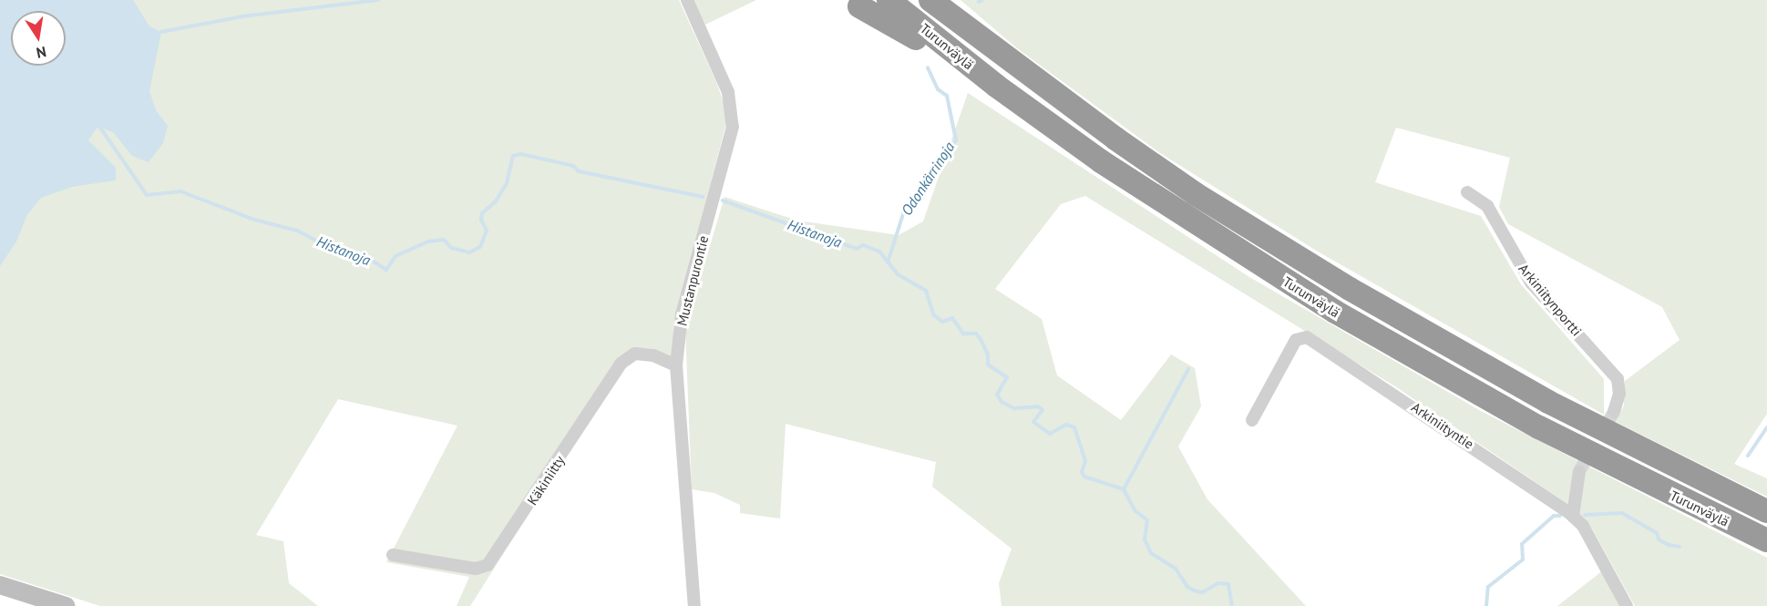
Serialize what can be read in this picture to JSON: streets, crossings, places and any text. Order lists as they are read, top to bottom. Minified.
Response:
{"streets":{"highway":["Turunväylä"],"street":["Mustanpurontie","Arkiniitynportti","Arkiniityntie","Käkiniitty"]},"crossings":[["Mustanpurontie","Käkiniitty"]],"water":["Odonkärrinoja","Histanoja"],"north":"bottom"}
